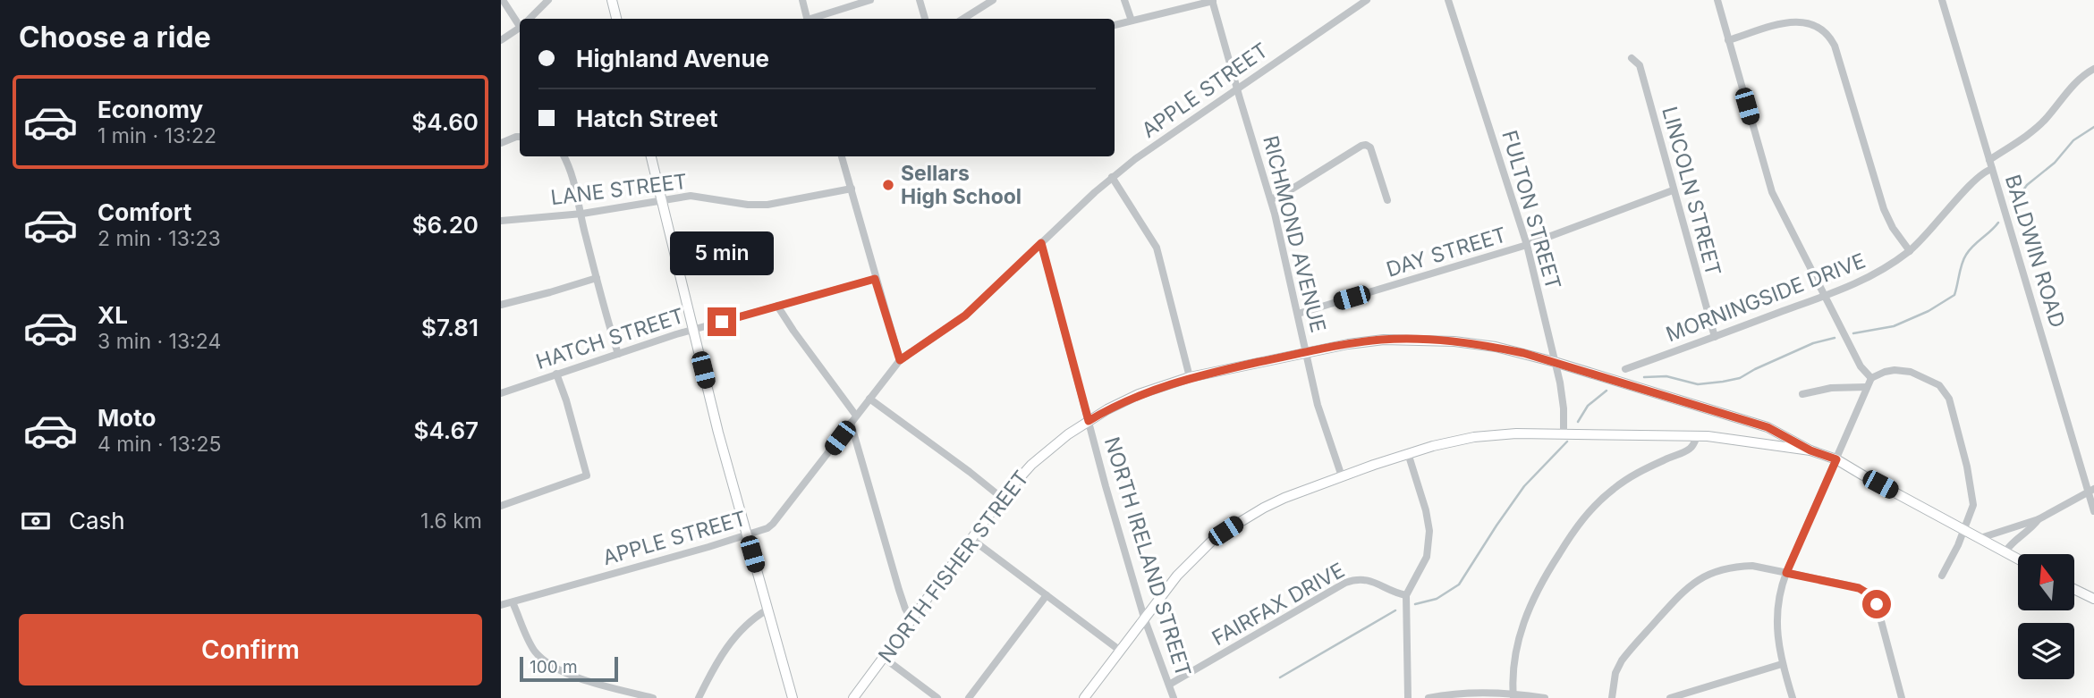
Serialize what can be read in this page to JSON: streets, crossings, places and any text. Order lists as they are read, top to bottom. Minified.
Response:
{"streets":{"main road":["NORTH FISHER STREET"],"street":["APPLE STREET","LANE STREET","LINCOLN STREET","FULTON STREET","RICHMOND AVENUE","BALDWIN ROAD","DAY STREET","MORNINGSIDE DRIVE","HATCH STREET","NORTH IRELAND STREET","FAIRFAX DRIVE"]},"crossings":[["APPLE STREET","RICHMOND AVENUE"],["APPLE STREET","NORTH IRELAND STREET"],["LINCOLN STREET","DAY STREET"],["LINCOLN STREET","MORNINGSIDE DRIVE"],["FULTON STREET","DAY STREET"],["FULTON STREET","NORTH FISHER STREET"],["RICHMOND AVENUE","DAY STREET"],["RICHMOND AVENUE","NORTH FISHER STREET"],["BALDWIN ROAD","MORNINGSIDE DRIVE"],["NORTH IRELAND STREET","NORTH FISHER STREET"],["NORTH IRELAND STREET","FAIRFAX DRIVE"]],"places":["Sellars High School"],"scale_bar":"100 m","north":"top","page":{"heading":"Choose a ride","banner":["Highland Avenue","Hatch Street"],"list":[{"name":"Economy","note":"1 min · 13:22","value":"$4.60"},{"name":"Comfort","note":"2 min · 13:23","value":"$6.20"},{"name":"XL","note":"3 min · 13:24","value":"$7.81"},{"name":"Moto","note":"4 min · 13:25","value":"$4.67"}],"bubble":"5 min","pay":["Cash","1.6 km"],"buttons":"Confirm","scale":"100 m"}}
